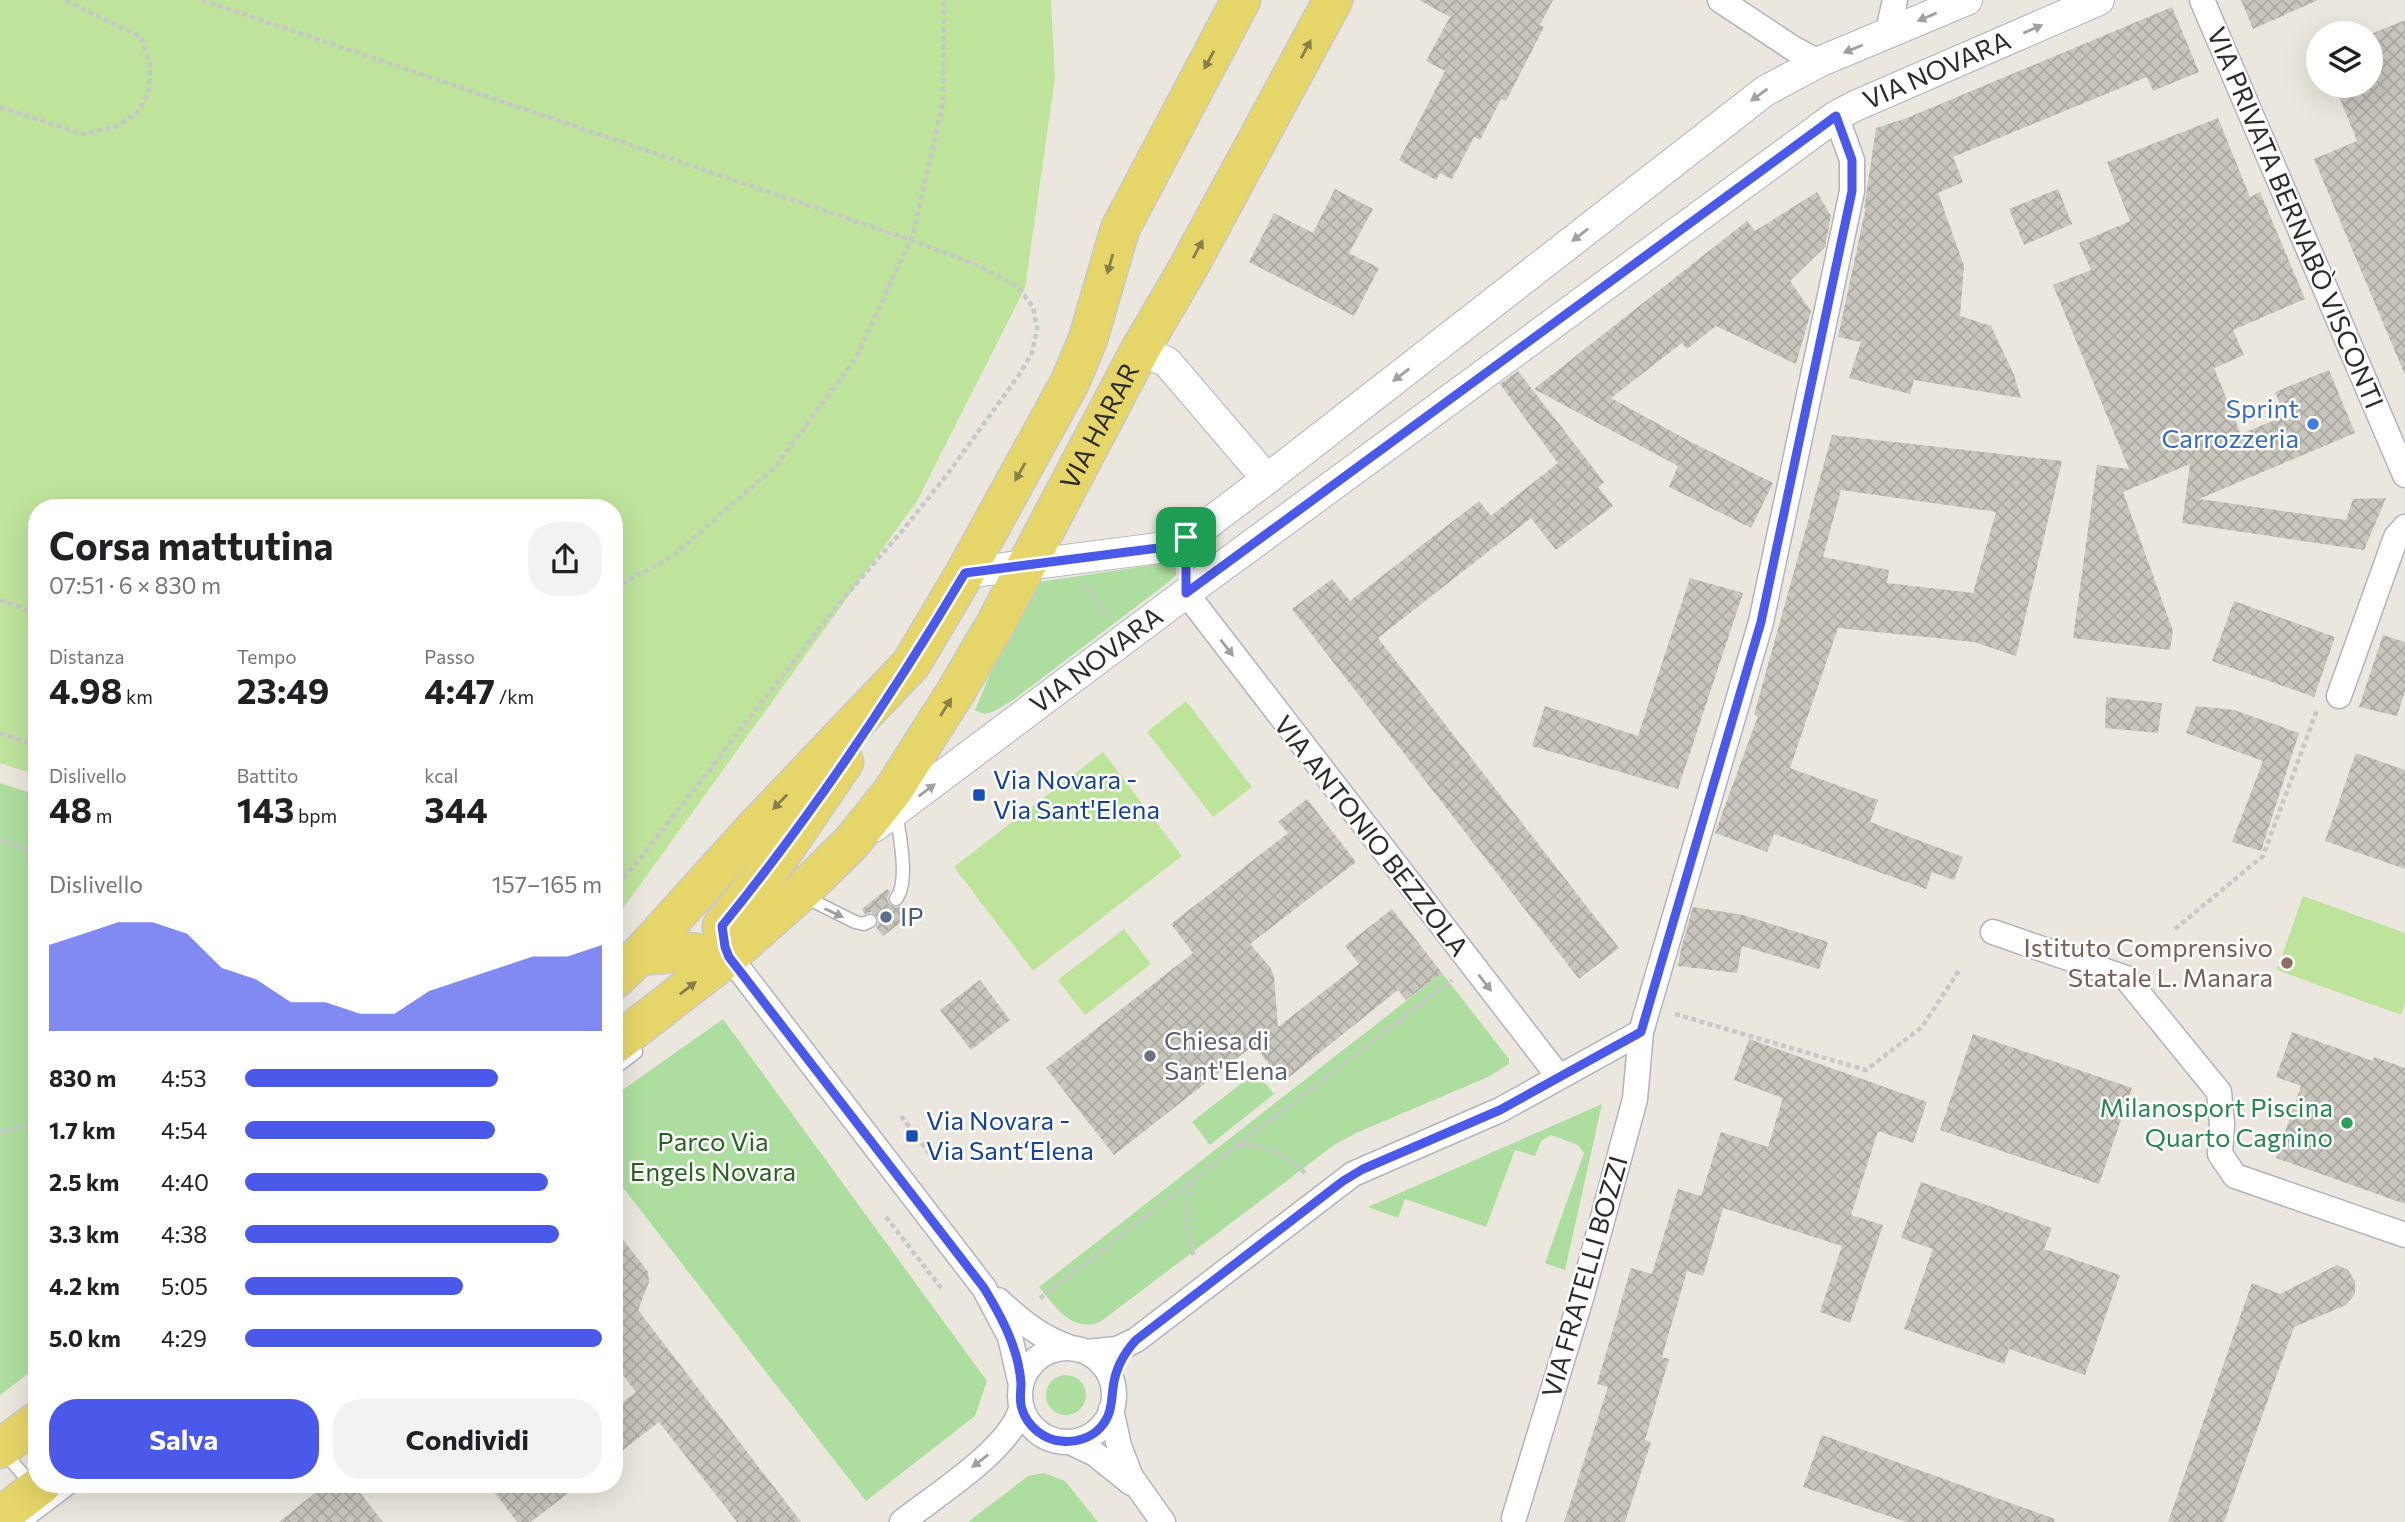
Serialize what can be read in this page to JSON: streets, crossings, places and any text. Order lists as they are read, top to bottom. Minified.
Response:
{"streets":{"main road":["VIA HARAR"],"street":["VIA NOVARA","VIA PRIVATA BERNABÒ VISCONTI","VIA ANTONIO BEZZOLA","VIA FRATELLI BOZZI"]},"crossings":[["VIA NOVARA","VIA HARAR"],["VIA NOVARA","VIA ANTONIO BEZZOLA"],["VIA NOVARA","VIA FRATELLI BOZZI"]],"one_way":["VIA ANTONIO BEZZOLA"],"parks":["Parco Via Engels Novara"],"places":{"other":["Sprint Carrozzeria","IP","Istituto Comprensivo Statale L. Manara","Chiesa di Sant'Elena","Milanosport Piscina Quarto Cagnino"],"transit":["Via Novara - Via Sant'Elena","Via Novara - Via Sant‘Elena"]},"page":{"heading":["Corsa mattutina","07:51 · 6 × 830 m"],"stats":[["Distanza","4.98 km"],["Tempo","23:49"],["Passo","4:47 /km"],["Dislivello","48 m"],["Battito","143 bpm"],["kcal","344"]],"chart":["Dislivello","157–165 m"],"list":[{"name":"830 m","note":"4:53"},{"name":"1.7 km","note":"4:54"},{"name":"2.5 km","note":"4:40"},{"name":"3.3 km","note":"4:38"},{"name":"4.2 km","note":"5:05"},{"name":"5.0 km","note":"4:29"}],"buttons":["Salva","Condividi"]}}
